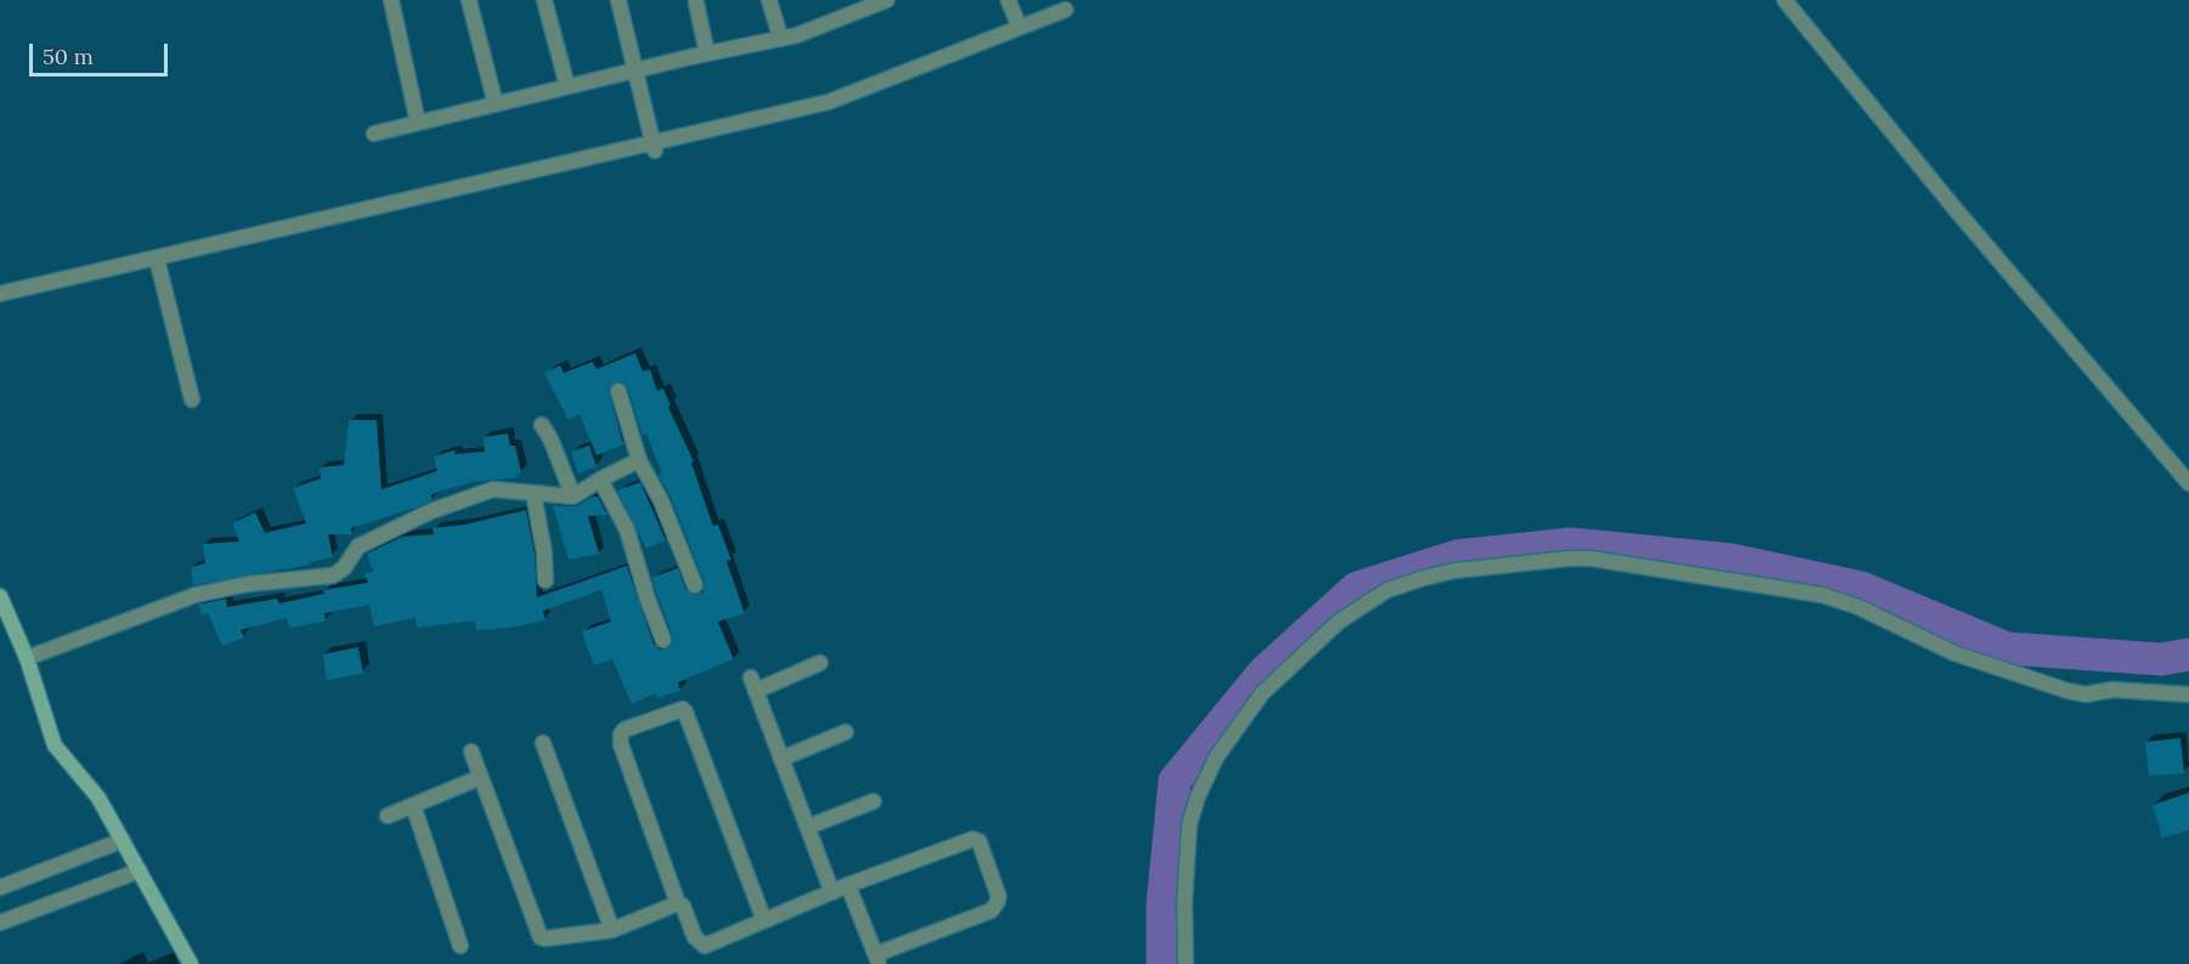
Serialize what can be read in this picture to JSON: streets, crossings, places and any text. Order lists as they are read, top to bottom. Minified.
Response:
{"scale_bar":"50 m"}
